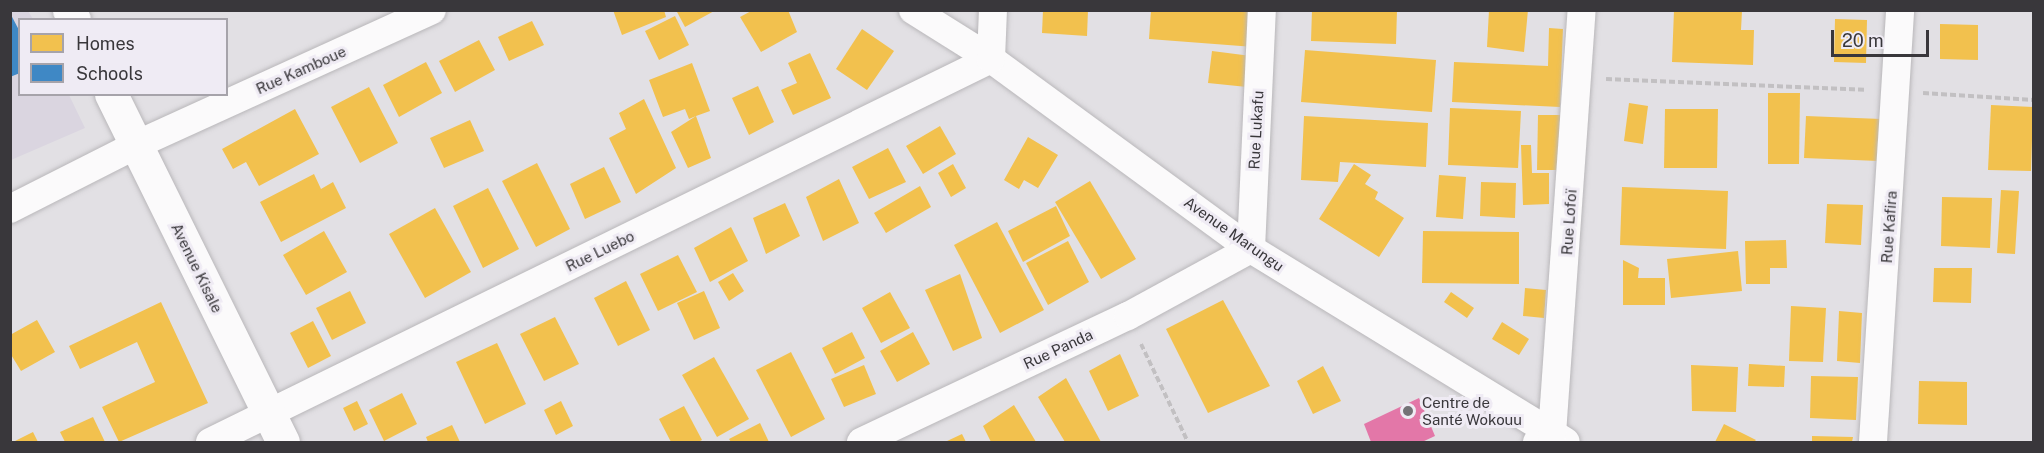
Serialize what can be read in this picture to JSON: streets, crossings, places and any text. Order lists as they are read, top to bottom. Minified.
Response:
{"streets":{"street":["Rue Kamboue","Rue Lukafu","Rue Lofoï","Rue Kafira","Avenue Marungu","Rue Luebo","Avenue Kisale","Rue Panda"]},"crossings":[["Rue Kamboue","Avenue Kisale"],["Rue Lukafu","Avenue Marungu"],["Rue Lukafu","Rue Panda"],["Rue Lofoï","Avenue Marungu"],["Avenue Marungu","Rue Luebo"],["Avenue Marungu","Rue Panda"],["Rue Luebo","Avenue Kisale"]],"places":["Centre de Santé Wokouu"],"legend":["Homes","Schools"],"scale_bar":"20 m"}
